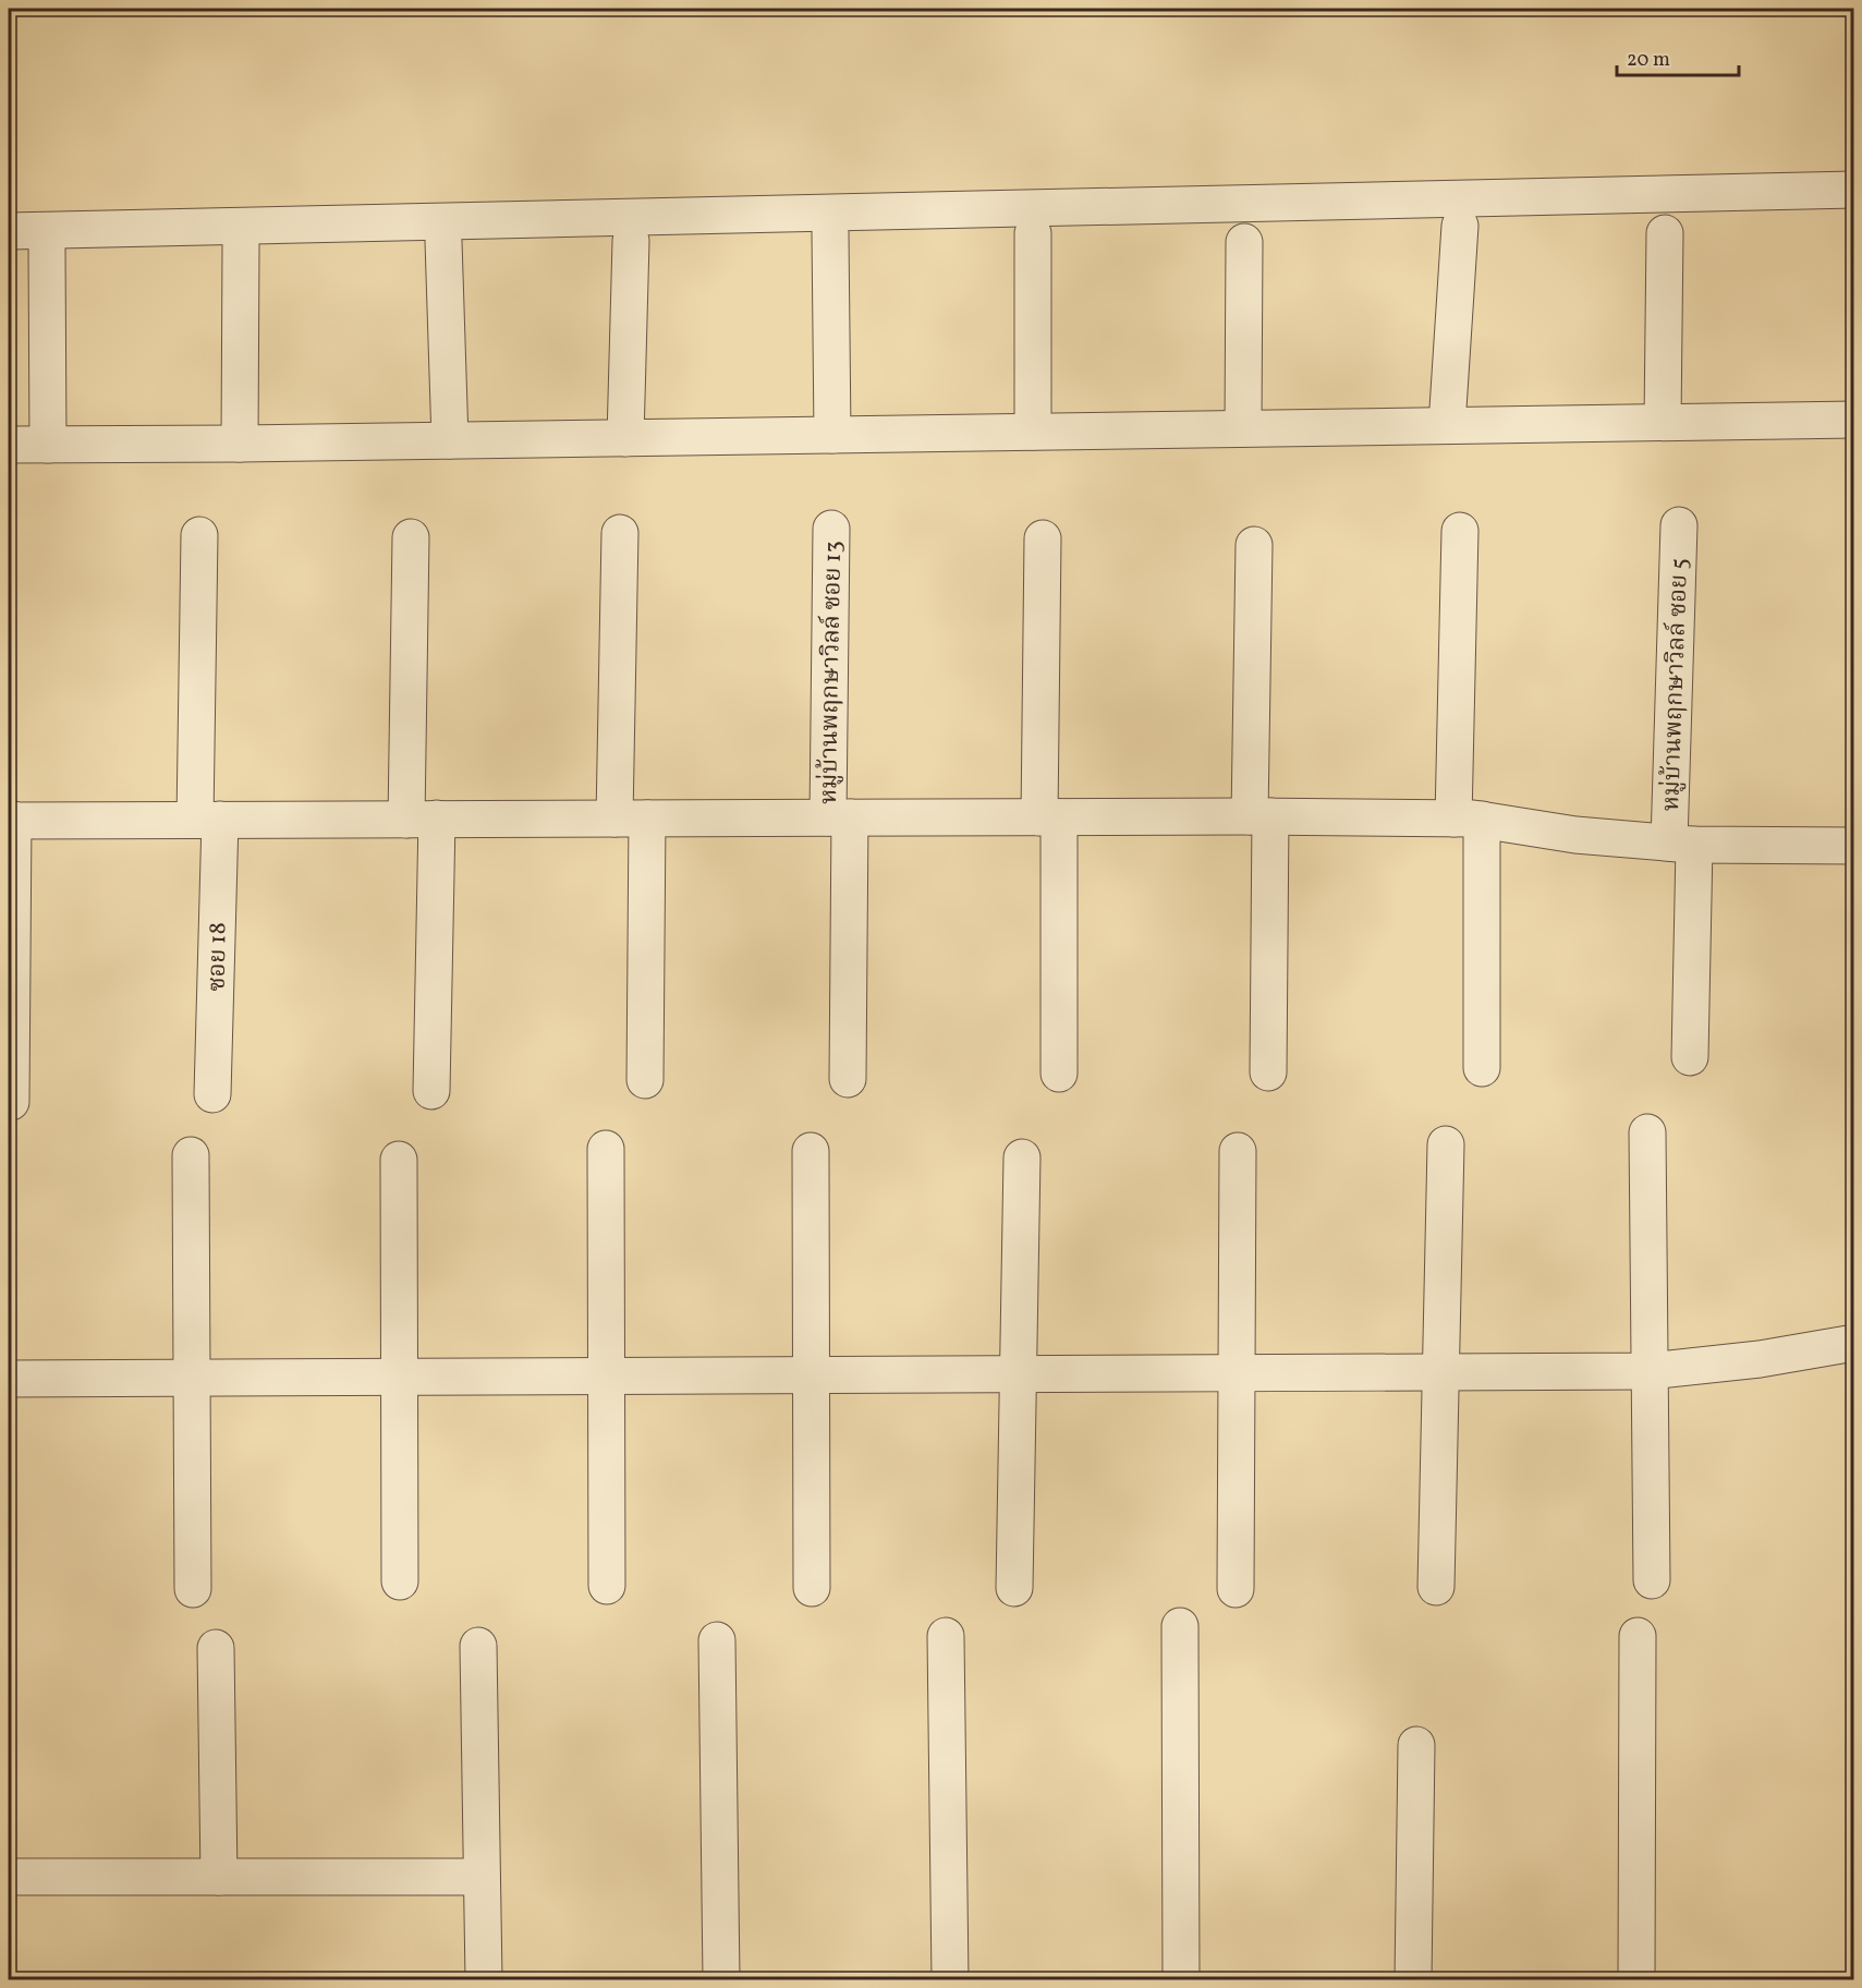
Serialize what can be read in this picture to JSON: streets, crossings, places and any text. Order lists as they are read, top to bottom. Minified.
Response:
{"streets":{"street":["หมู่บ้านพฤกษาวิลล์ ซอย 13","หมู่บ้านพฤกษาวิลล์ ซอย 5","ซอย 18"]},"scale_bar":"20 m"}
